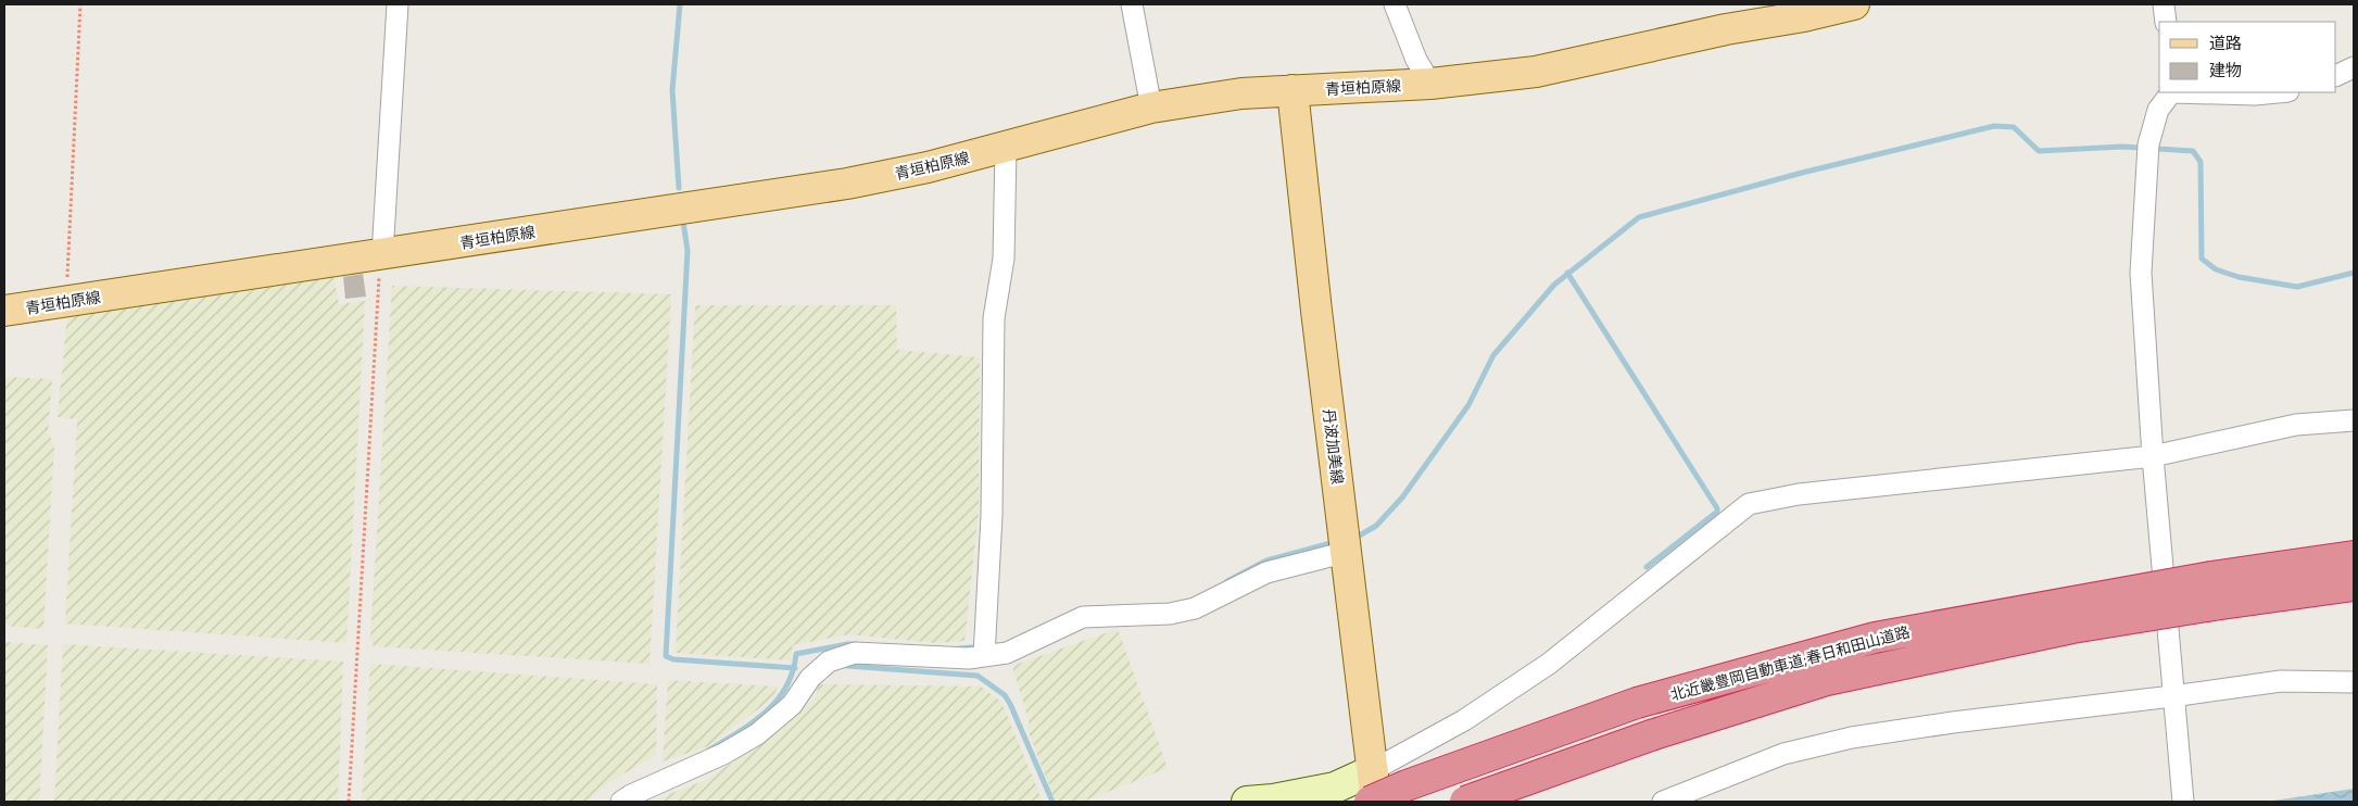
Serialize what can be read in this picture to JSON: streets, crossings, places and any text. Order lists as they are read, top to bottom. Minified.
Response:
{"streets":{"highway":["北近畿豊岡自動車道;春日和田山道路"],"main road":["青垣柏原線","丹波加美線"]},"crossings":[["青垣柏原線","丹波加美線"]],"legend":["道路","建物"]}
